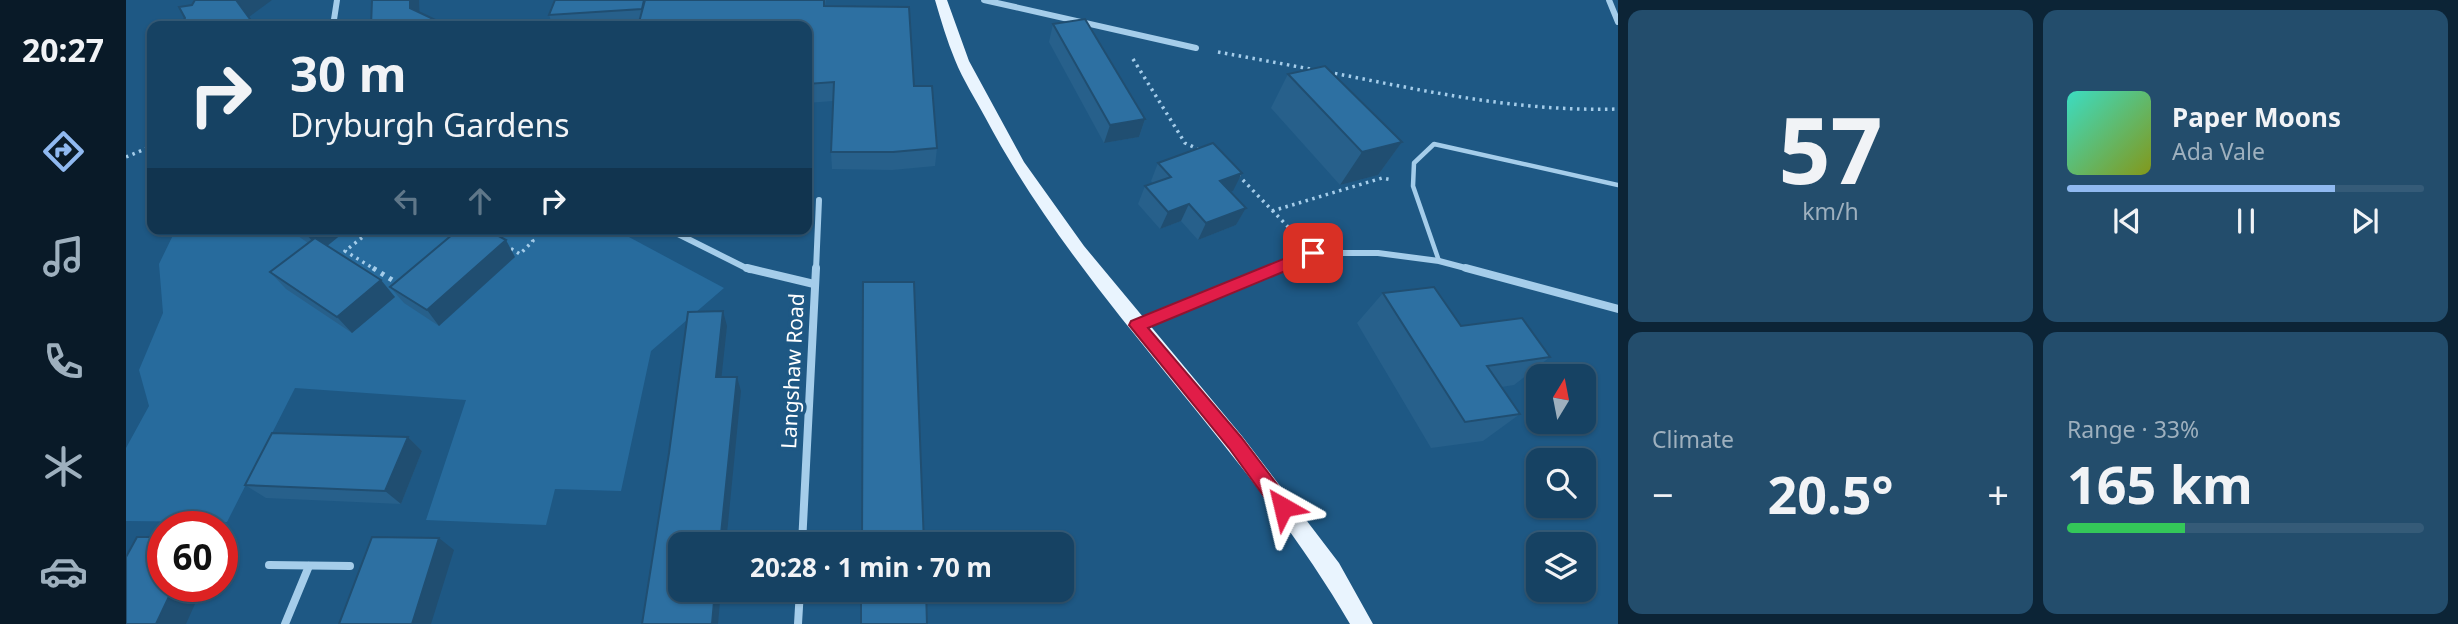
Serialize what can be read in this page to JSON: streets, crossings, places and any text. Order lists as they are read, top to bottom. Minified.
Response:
{"streets":{"street":["Langshaw Road"]},"north":"top","page":{"tabs":"20:27","tile":[["57","km/h"],"Climate",["Range · 33%","165 km"]],"turn":["30 m","Dryburgh Gardens"],"song":["Paper Moons","Ada Vale"],"heat":["−","20.5°","+"],"limit":"60","trip":"20:28 · 1 min · 70 m"}}
